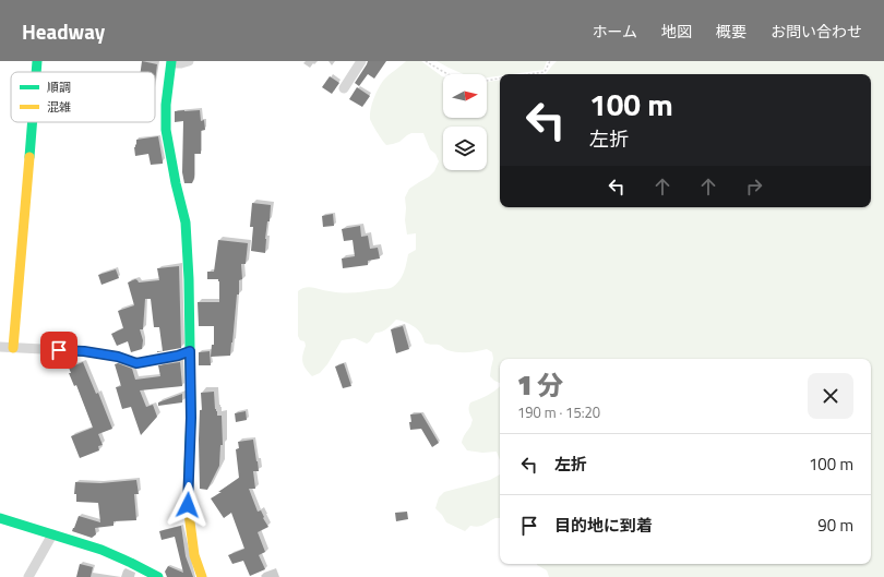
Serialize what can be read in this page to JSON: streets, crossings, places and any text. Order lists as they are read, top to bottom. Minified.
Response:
{"legend":["順調","混雑"],"north":"right","page":{"header":"Headway","nav":["ホーム","地図","概要","お問い合わせ"],"turn":["100 m","左折"],"heading":["1 分","190 m · 15:20"],"list":[{"name":"左折","value":"100 m"},{"name":"目的地に到着","value":"90 m"}]}}
